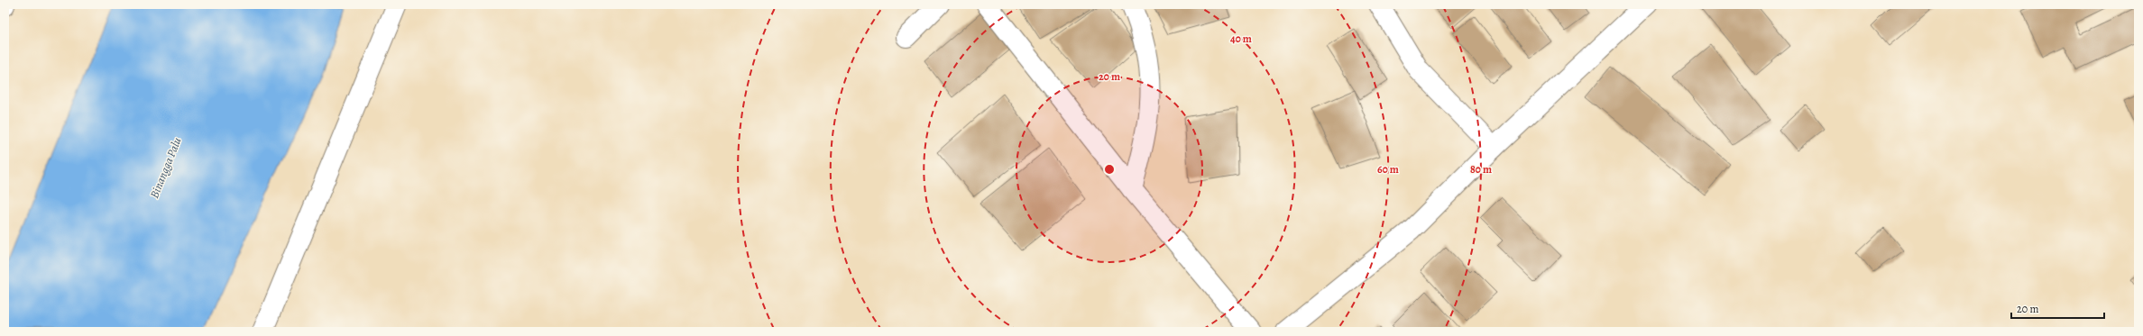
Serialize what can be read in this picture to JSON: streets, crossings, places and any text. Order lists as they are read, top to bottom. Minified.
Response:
{"water":["Binangga Palu"],"scale_bar":"20 m","rings":["40 m","20 m","60 m","80 m"]}
